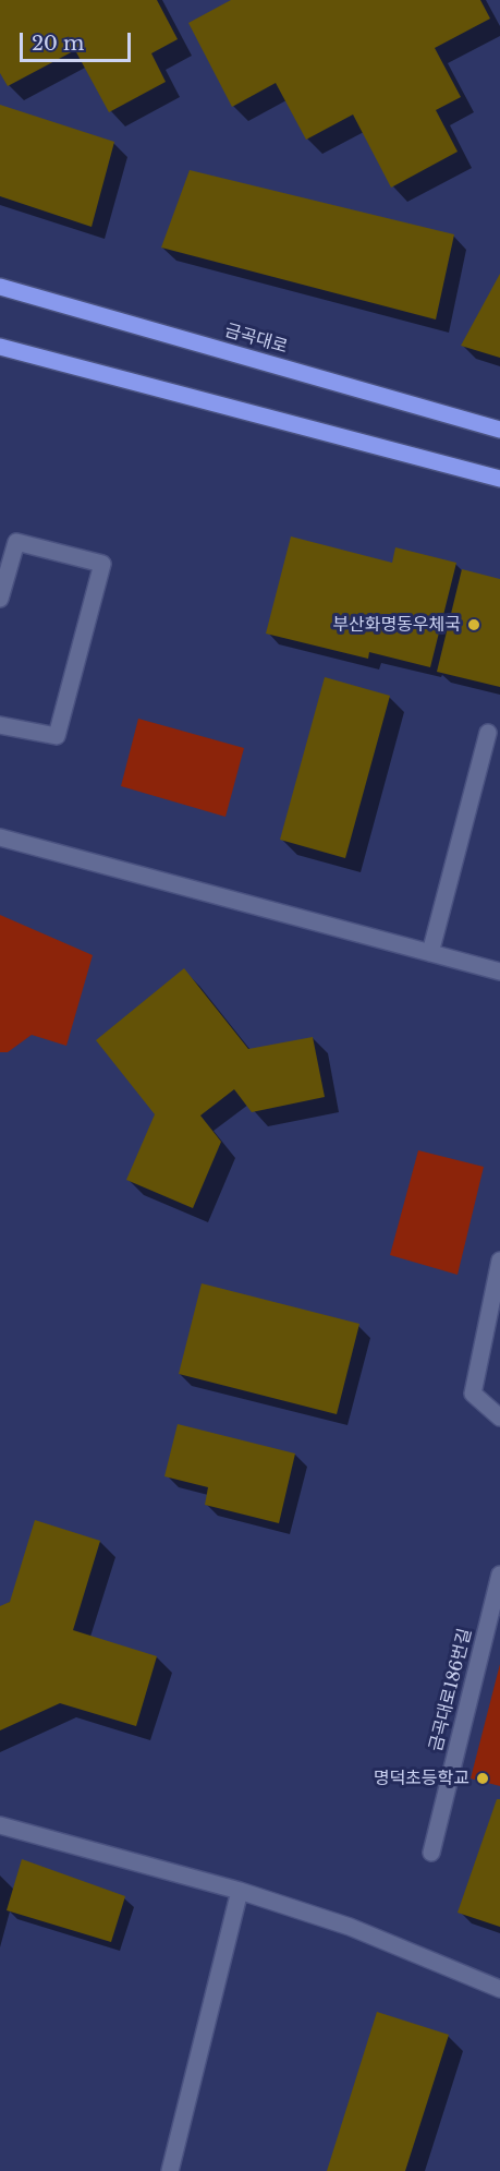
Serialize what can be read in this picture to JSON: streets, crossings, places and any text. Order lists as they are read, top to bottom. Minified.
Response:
{"streets":{"main road":["금곡대로"],"street":["금곡대로186번길"]},"places":["부산화명동우체국","명덕초등학교"],"scale_bar":"20 m"}
